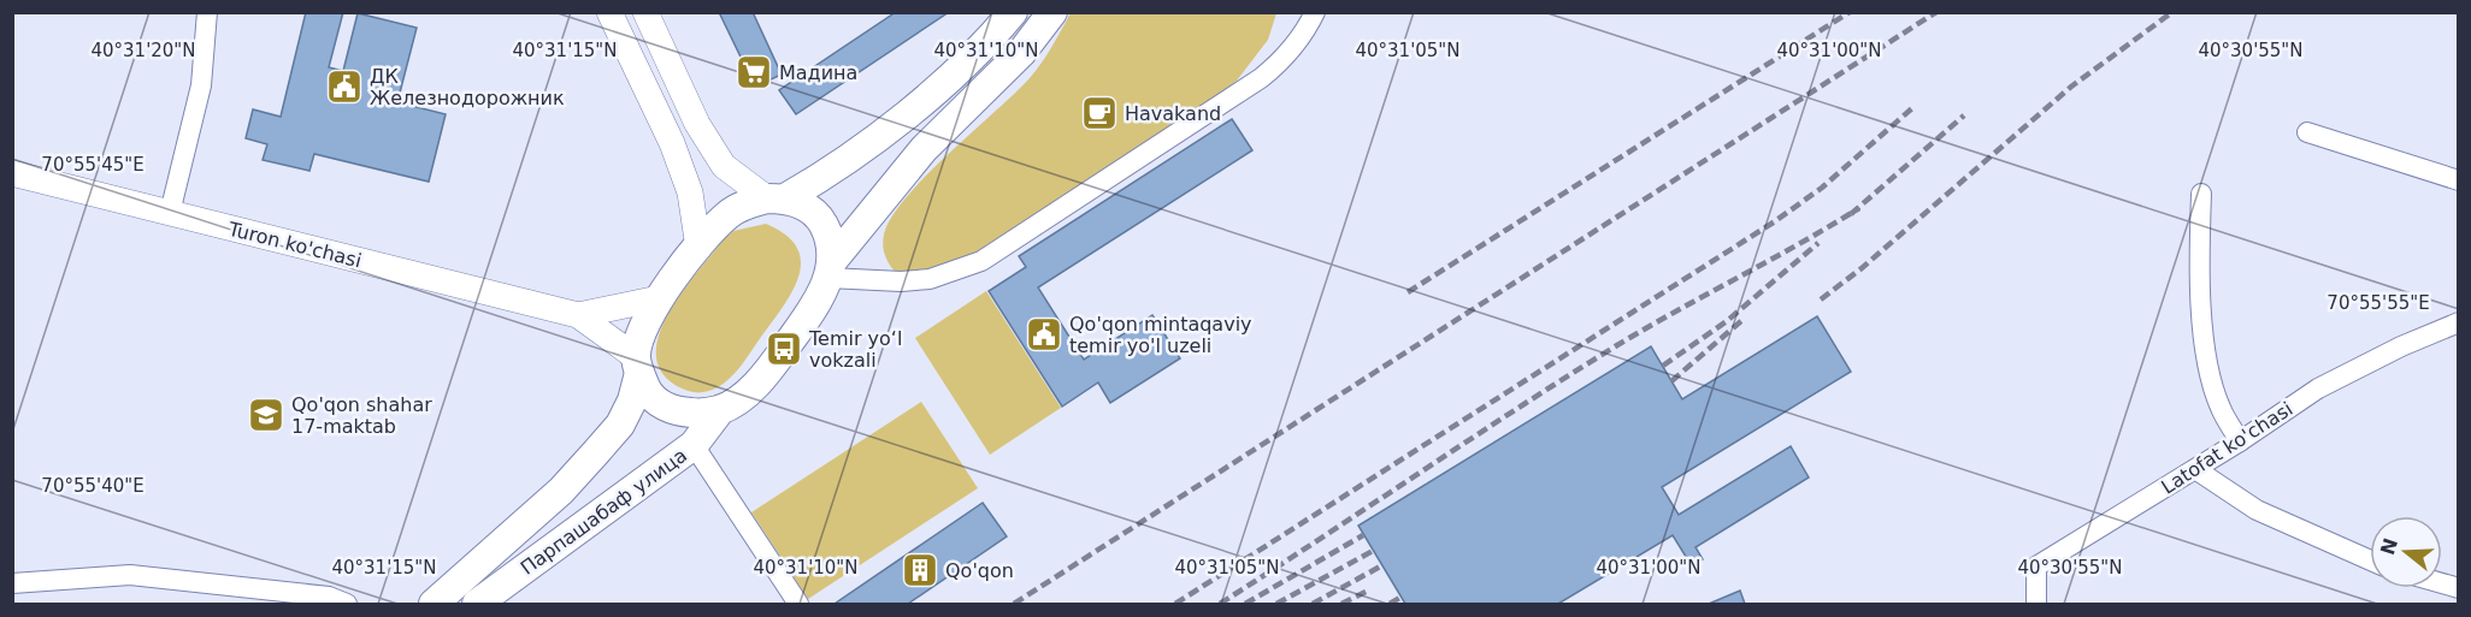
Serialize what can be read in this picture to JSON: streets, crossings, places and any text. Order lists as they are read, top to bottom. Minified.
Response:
{"streets":{"highway":["Парпашабаф улица"],"main road":["Turon ko'chasi"],"street":["Latofat ko'chasi"]},"crossings":[["Turon ko'chasi","Парпашабаф улица"]],"places":{"supermarket":["Мадина"],"public building":["ДК Железнодорожник","Qo'qon mintaqaviy temir yo'l uzeli"],"cafe":["Havakand"],"bus stop":["Temir yo‘l vokzali"],"school or university":["Qo'qon shahar 17-maktab"],"building":["Qo'qon"]},"north":"left","coordinates":["40°31'20\"N","40°31'15\"N","40°31'10\"N","40°31'05\"N","40°31'00\"N","40°30'55\"N","70°55'45\"E","70°55'55\"E","70°55'40\"E"]}
